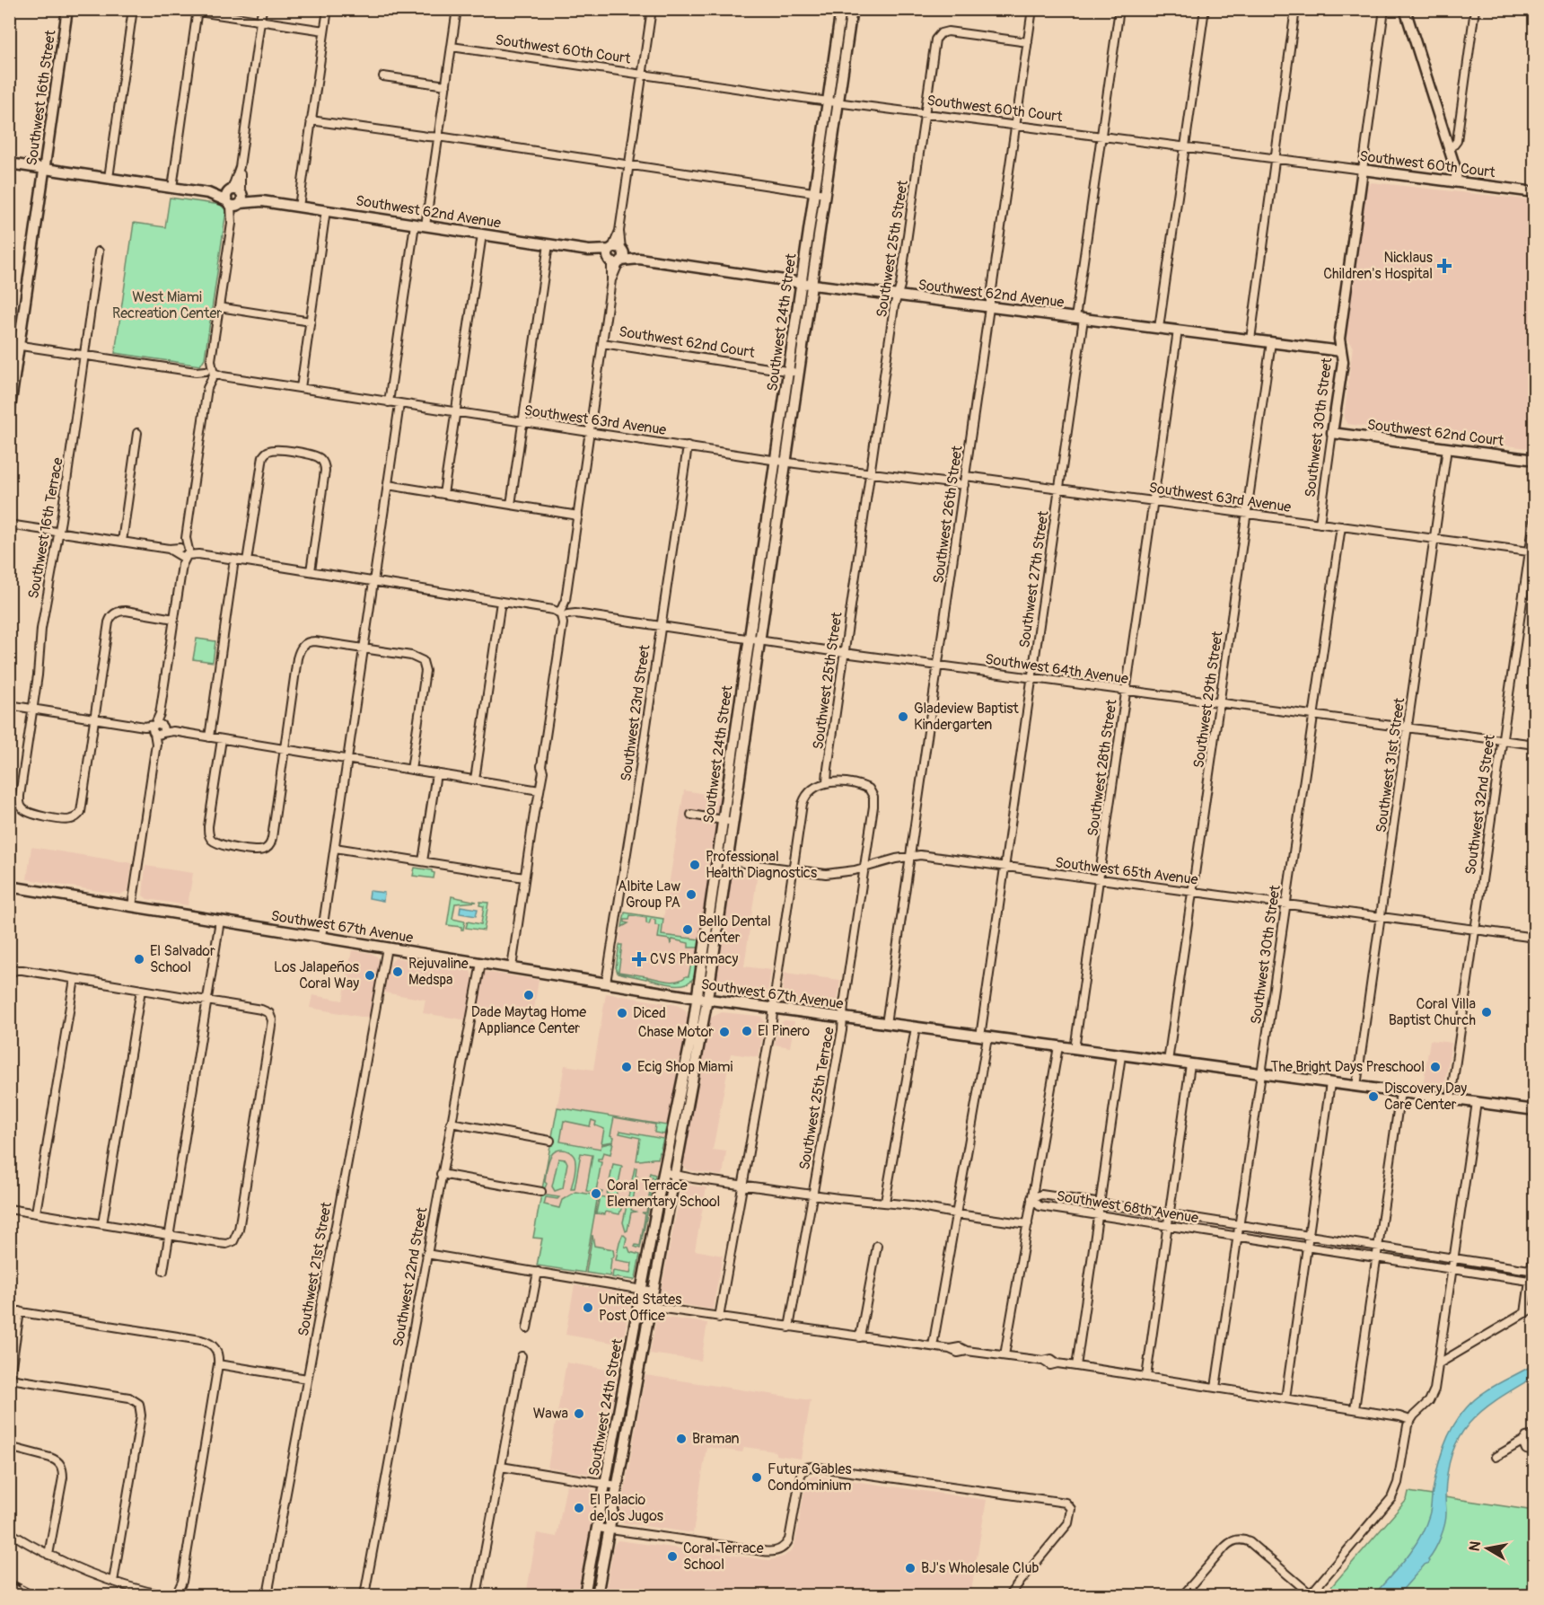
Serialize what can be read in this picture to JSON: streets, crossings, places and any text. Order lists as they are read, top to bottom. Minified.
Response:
{"streets":{"main road":["Southwest 60th Court","Southwest 16th Street","Southwest 62nd Avenue","Southwest 24th Street","Southwest 62nd Court","Southwest 30th Street","Southwest 67th Avenue"],"street":["Southwest 25th Street","Southwest 63rd Avenue","Southwest 26th Street","Southwest 16th Terrace","Southwest 27th Street","Southwest 64th Avenue","Southwest 29th Street","Southwest 23rd Street","Southwest 31st Street","Southwest 28th Street","Southwest 32nd Street","Southwest 65th Avenue","Southwest 25th Terrace","Southwest 68th Avenue","Southwest 21st Street","Southwest 22nd Street"]},"crossings":[["Southwest 60th Court","Southwest 25th Street"],["Southwest 60th Court","Southwest 24th Street"],["Southwest 60th Court","Southwest 30th Street"],["Southwest 60th Court","Southwest 26th Street"],["Southwest 60th Court","Southwest 27th Street"],["Southwest 16th Street","Southwest 62nd Avenue"],["Southwest 62nd Avenue","Southwest 25th Street"],["Southwest 62nd Avenue","Southwest 24th Street"],["Southwest 62nd Avenue","Southwest 30th Street"],["Southwest 62nd Avenue","Southwest 26th Street"],["Southwest 62nd Avenue","Southwest 27th Street"],["Southwest 62nd Avenue","Southwest 29th Street"],["Southwest 62nd Avenue","Southwest 28th Street"],["Southwest 25th Street","Southwest 63rd Avenue"],["Southwest 25th Street","Southwest 26th Street"],["Southwest 25th Street","Southwest 64th Avenue"],["Southwest 25th Street","Southwest 25th Terrace"],["Southwest 24th Street","Southwest 62nd Court"],["Southwest 24th Street","Southwest 63rd Avenue"],["Southwest 24th Street","Southwest 64th Avenue"],["Southwest 24th Street","Southwest 65th Avenue"],["Southwest 24th Street","Southwest 67th Avenue"],["Southwest 62nd Court","Southwest 30th Street"],["Southwest 62nd Court","Southwest 31st Street"],["Southwest 63rd Avenue","Southwest 30th Street"],["Southwest 63rd Avenue","Southwest 26th Street"],["Southwest 63rd Avenue","Southwest 27th Street"],["Southwest 63rd Avenue","Southwest 29th Street"],["Southwest 63rd Avenue","Southwest 23rd Street"],["Southwest 63rd Avenue","Southwest 31st Street"],["Southwest 63rd Avenue","Southwest 28th Street"],["Southwest 63rd Avenue","Southwest 32nd Street"],["Southwest 30th Street","Southwest 64th Avenue"],["Southwest 30th Street","Southwest 65th Avenue"],["Southwest 30th Street","Southwest 67th Avenue"],["Southwest 30th Street","Southwest 68th Avenue"],["Southwest 26th Street","Southwest 64th Avenue"],["Southwest 26th Street","Southwest 65th Avenue"],["Southwest 26th Street","Southwest 67th Avenue"],["Southwest 27th Street","Southwest 64th Avenue"],["Southwest 27th Street","Southwest 65th Avenue"],["Southwest 27th Street","Southwest 67th Avenue"],["Southwest 64th Avenue","Southwest 29th Street"],["Southwest 64th Avenue","Southwest 23rd Street"],["Southwest 64th Avenue","Southwest 31st Street"],["Southwest 64th Avenue","Southwest 28th Street"],["Southwest 64th Avenue","Southwest 32nd Street"],["Southwest 29th Street","Southwest 65th Avenue"],["Southwest 29th Street","Southwest 67th Avenue"],["Southwest 23rd Street","Southwest 67th Avenue"],["Southwest 31st Street","Southwest 65th Avenue"],["Southwest 31st Street","Southwest 67th Avenue"],["Southwest 28th Street","Southwest 65th Avenue"],["Southwest 28th Street","Southwest 67th Avenue"],["Southwest 32nd Street","Southwest 65th Avenue"],["Southwest 32nd Street","Southwest 67th Avenue"],["Southwest 65th Avenue","Southwest 25th Terrace"],["Southwest 67th Avenue","Southwest 25th Terrace"],["Southwest 67th Avenue","Southwest 21st Street"],["Southwest 67th Avenue","Southwest 22nd Street"]],"parks":["West Miami Recreation Center"],"places":{"health":["Nicklaus Children's Hospital","CVS Pharmacy"],"other":["Gladeview Baptist Kindergarten","Professional Health Diagnostics","Albite Law Group PA","Bello Dental Center","El Salvador School","Rejuvaline Medspa","Los Jalapeños Coral Way","Dade Maytag Home Appliance Center","Coral Villa Baptist Church","Diced","El Pinero","Chase Motor","Ecig Shop Miami","The Bright Days Preschool","Discovery Day Care Center","Coral Terrace Elementary School","United States Post Office","Wawa","Braman","Futura Gables Condominium","El Palacio de los Jugos","Coral Terrace School","BJ's Wholesale Club"]},"north":"left"}
